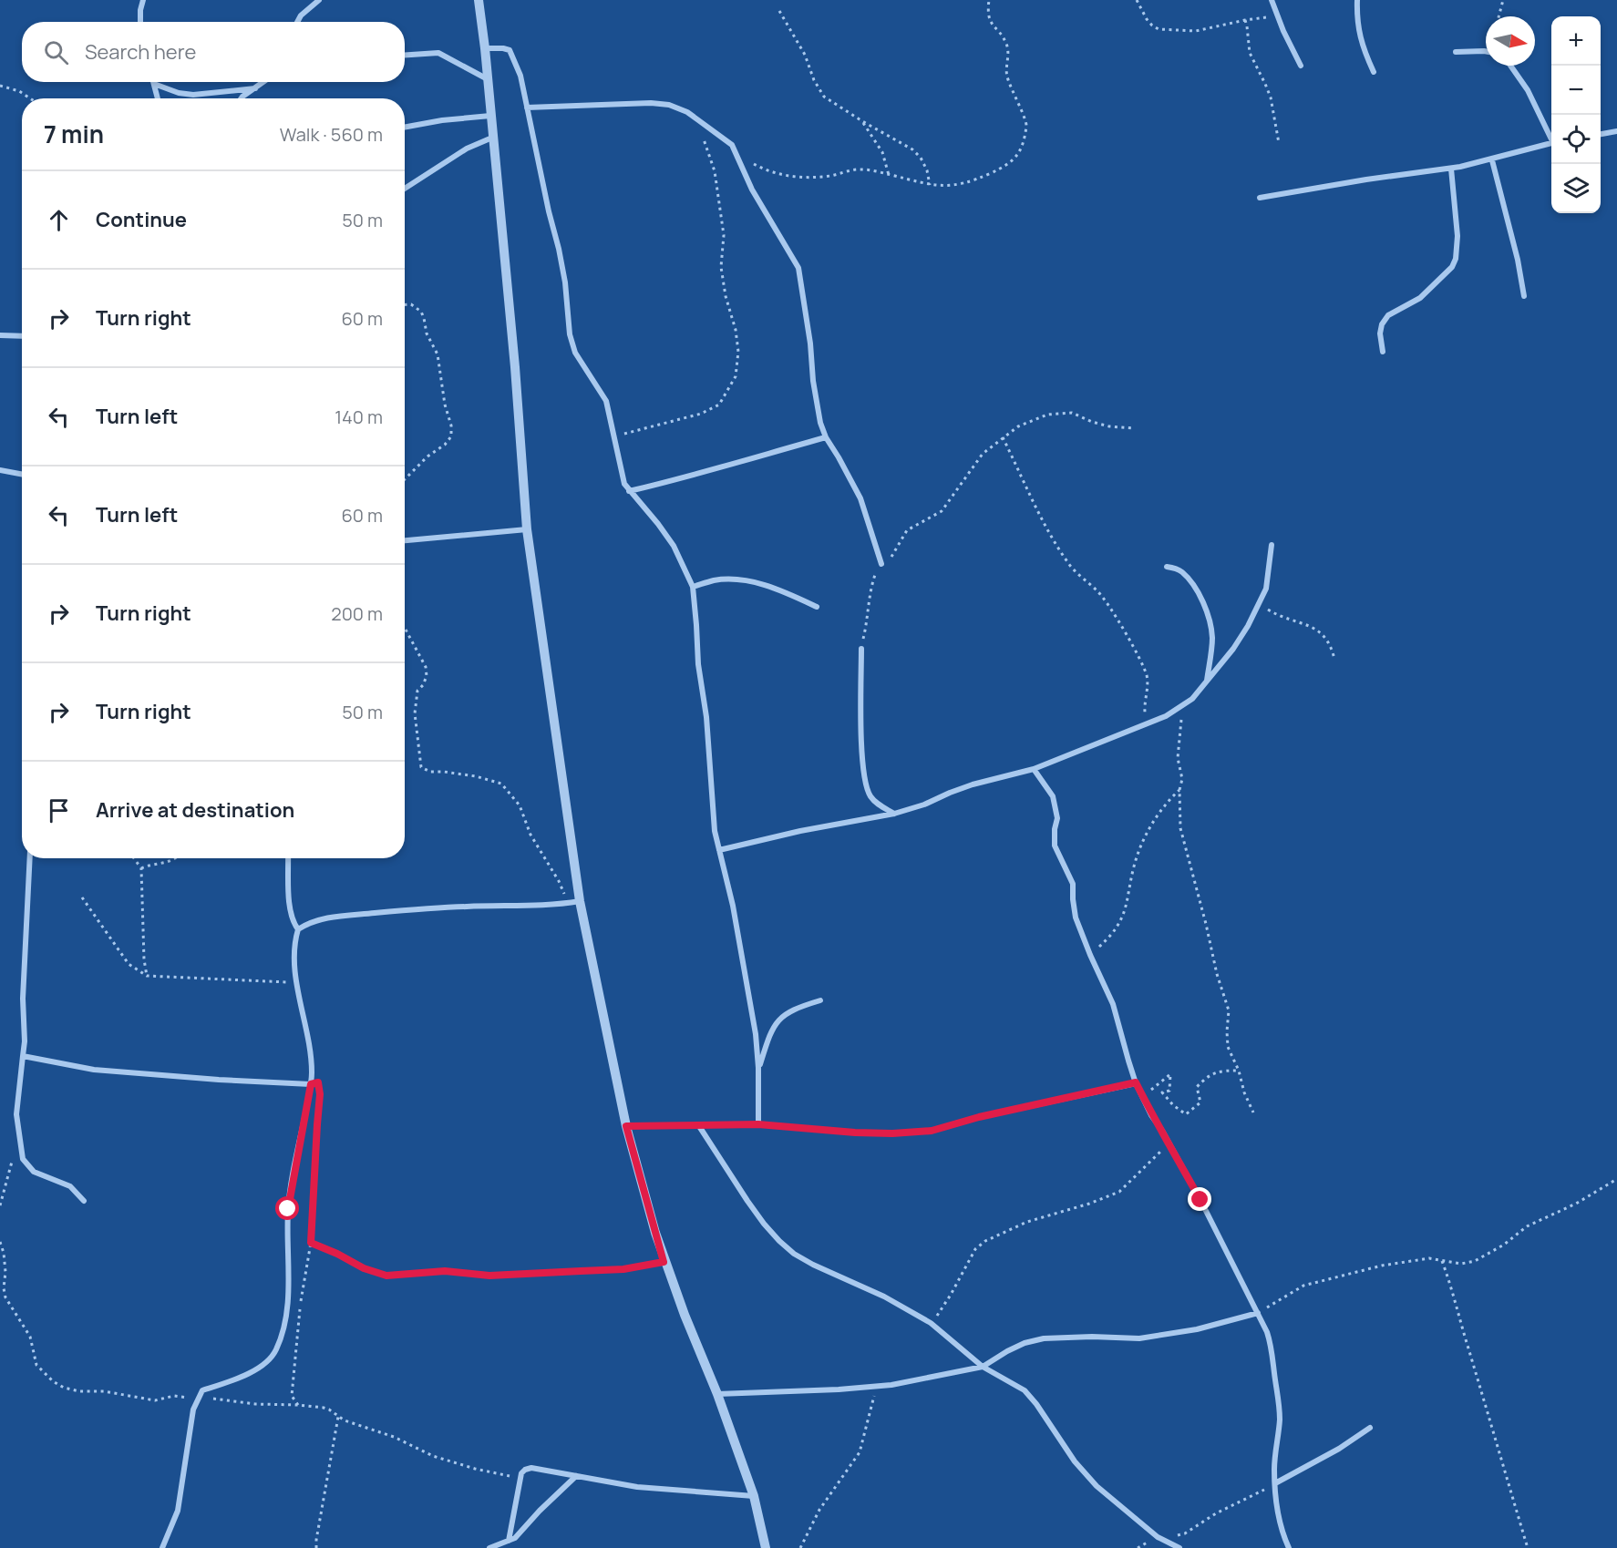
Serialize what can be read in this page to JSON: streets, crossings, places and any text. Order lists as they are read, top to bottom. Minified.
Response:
{"north":"right","page":{"map_buttons":["+","−"],"search":"Search here","heading":["7 min","Walk · 560 m"],"list":[["Continue","50 m"],["Turn right","60 m"],["Turn left","140 m"],["Turn left","60 m"],["Turn right","200 m"],["Turn right","50 m"],"Arrive at destination"]}}
